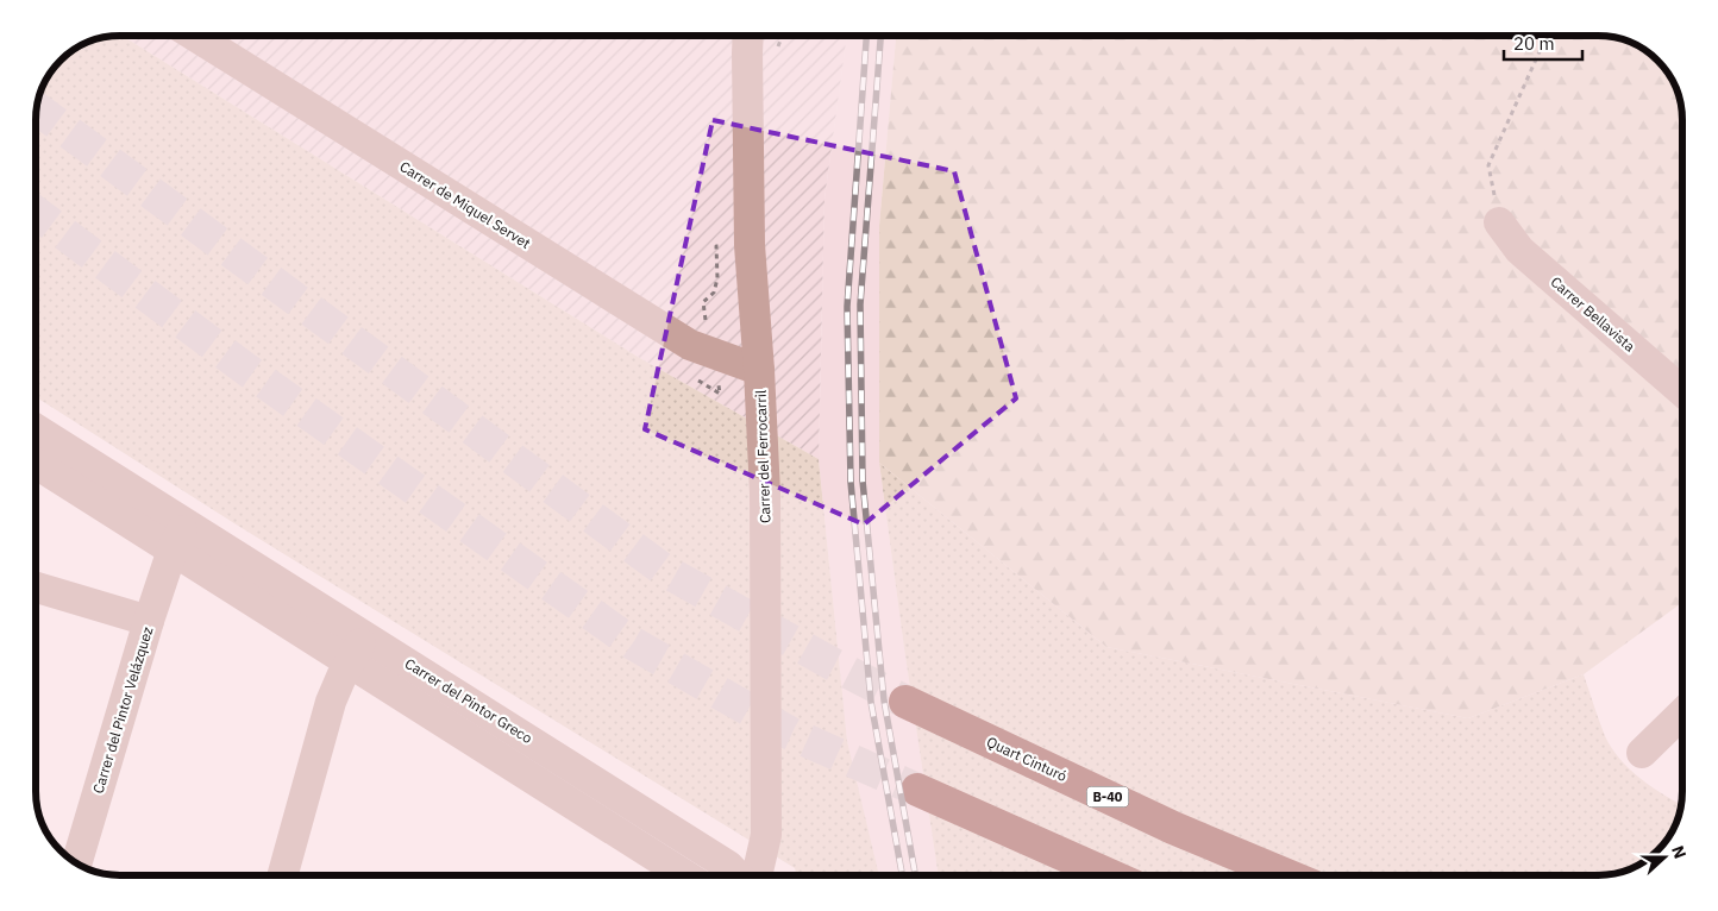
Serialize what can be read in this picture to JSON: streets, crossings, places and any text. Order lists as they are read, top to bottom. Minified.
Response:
{"streets":{"highway":["Quart Cinturó","B-40"],"street":["Carrer de Miquel Servet","Carrer Bellavista","Carrer del Ferrocarril","Carrer del Pintor Greco","Carrer del Pintor Velázquez"]},"crossings":[["Carrer de Miquel Servet","Carrer del Ferrocarril"],["Carrer del Pintor Greco","Carrer del Pintor Velázquez"]],"scale_bar":"20 m","north":"right"}
